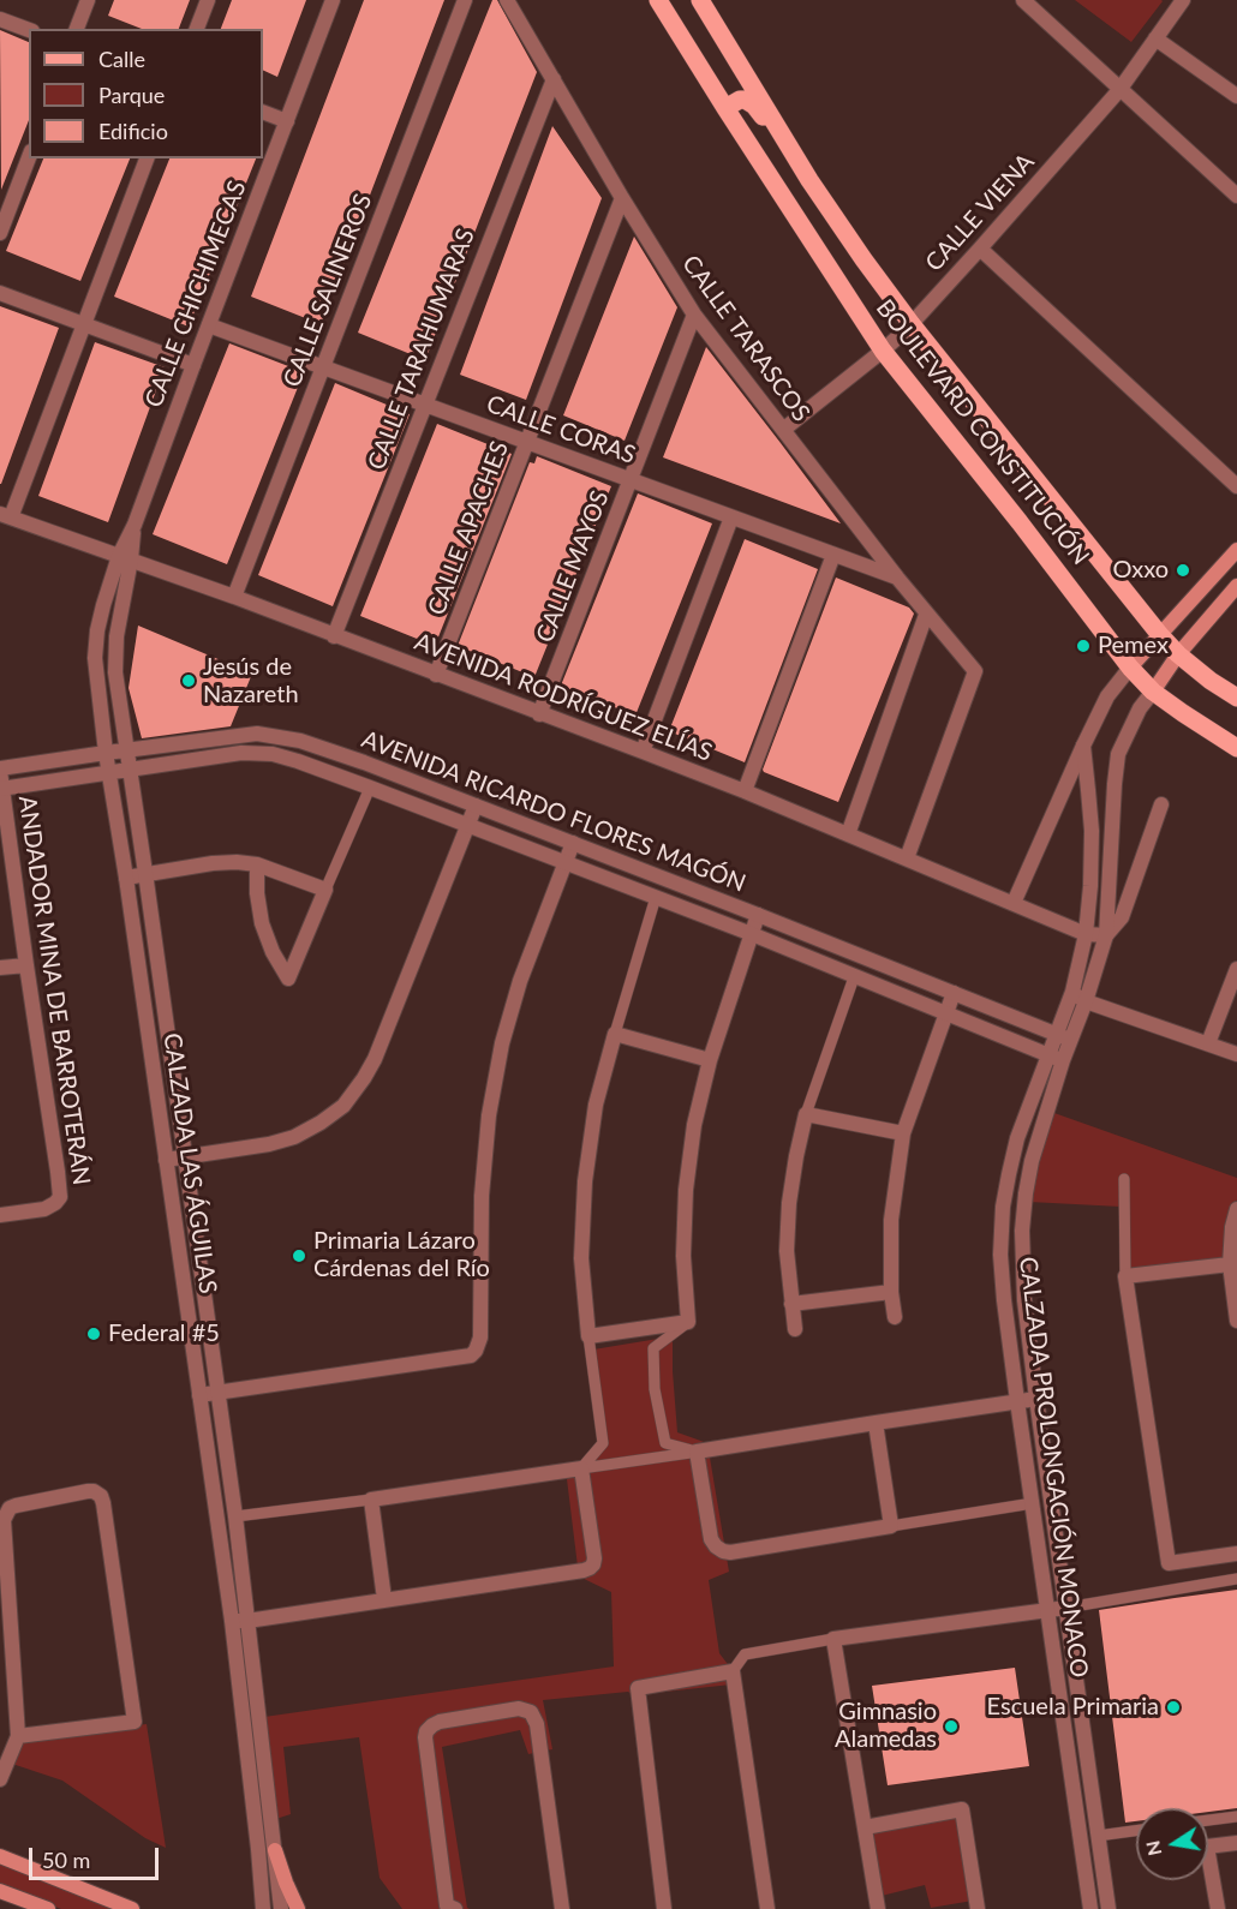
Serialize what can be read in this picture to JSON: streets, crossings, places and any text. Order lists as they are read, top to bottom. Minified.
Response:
{"streets":{"main road":["BOULEVARD CONSTITUCIÓN"],"street":["CALLE VIENA","CALLE SALINEROS","CALLE CHICHIMECAS","CALLE TARASCOS","CALLE TARAHUMARAS","CALLE CORAS","CALLE APACHES","CALLE MAYOS","AVENIDA RODRÍGUEZ ELÍAS","AVENIDA RICARDO FLORES MAGÓN","ANDADOR MINA DE BARROTERÁN","CALZADA LAS ÁGUILAS","CALZADA PROLONGACIÓN MONACO"]},"crossings":[["CALLE VIENA","CALLE TARASCOS"],["CALLE VIENA","BOULEVARD CONSTITUCIÓN"],["CALLE SALINEROS","CALLE CORAS"],["CALLE SALINEROS","AVENIDA RODRÍGUEZ ELÍAS"],["CALLE CHICHIMECAS","CALLE CORAS"],["CALLE CHICHIMECAS","AVENIDA RODRÍGUEZ ELÍAS"],["CALLE CHICHIMECAS","CALZADA LAS ÁGUILAS"],["CALLE TARASCOS","CALLE TARAHUMARAS"],["CALLE TARASCOS","CALLE CORAS"],["CALLE TARASCOS","CALLE APACHES"],["CALLE TARASCOS","CALLE MAYOS"],["CALLE TARASCOS","AVENIDA RODRÍGUEZ ELÍAS"],["CALLE TARAHUMARAS","CALLE CORAS"],["CALLE TARAHUMARAS","AVENIDA RODRÍGUEZ ELÍAS"],["CALLE CORAS","CALLE APACHES"],["CALLE CORAS","CALLE MAYOS"],["BOULEVARD CONSTITUCIÓN","CALZADA PROLONGACIÓN MONACO"],["CALLE APACHES","AVENIDA RODRÍGUEZ ELÍAS"],["CALLE MAYOS","AVENIDA RODRÍGUEZ ELÍAS"],["AVENIDA RODRÍGUEZ ELÍAS","CALZADA LAS ÁGUILAS"],["AVENIDA RODRÍGUEZ ELÍAS","CALZADA PROLONGACIÓN MONACO"],["AVENIDA RICARDO FLORES MAGÓN","ANDADOR MINA DE BARROTERÁN"],["AVENIDA RICARDO FLORES MAGÓN","CALZADA LAS ÁGUILAS"],["AVENIDA RICARDO FLORES MAGÓN","CALZADA PROLONGACIÓN MONACO"]],"places":["Oxxo","Pemex","Jesús de Nazareth","Primaria Lázaro Cárdenas del Río","Federal #5","Escuela Primaria","Gimnasio Alamedas"],"legend":["Calle","Parque","Edificio"],"scale_bar":"50 m","north":"left"}
